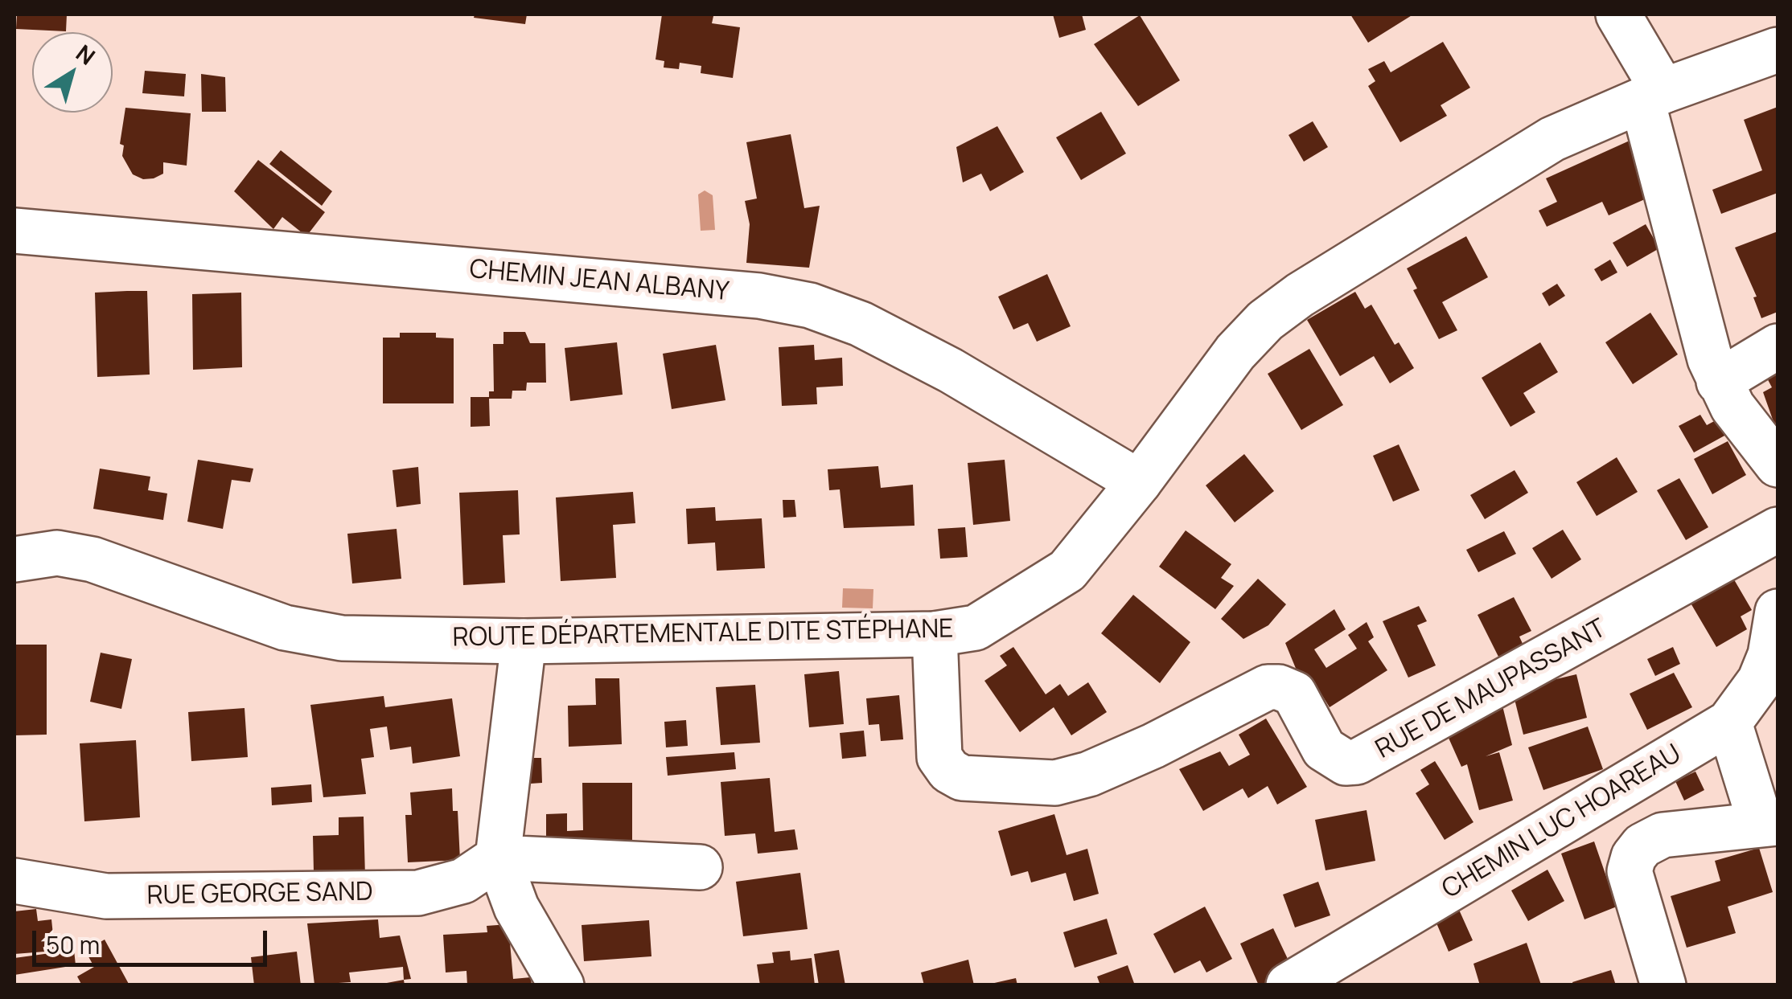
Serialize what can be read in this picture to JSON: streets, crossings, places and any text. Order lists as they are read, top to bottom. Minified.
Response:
{"streets":{"street":["CHEMIN JEAN ALBANY","ROUTE DÉPARTEMENTALE DITE STÉPHANE","RUE DE MAUPASSANT","CHEMIN LUC HOAREAU","RUE GEORGE SAND"]},"crossings":[["CHEMIN JEAN ALBANY","ROUTE DÉPARTEMENTALE DITE STÉPHANE"],["ROUTE DÉPARTEMENTALE DITE STÉPHANE","RUE DE MAUPASSANT"]],"scale_bar":"50 m","north":"top right"}
